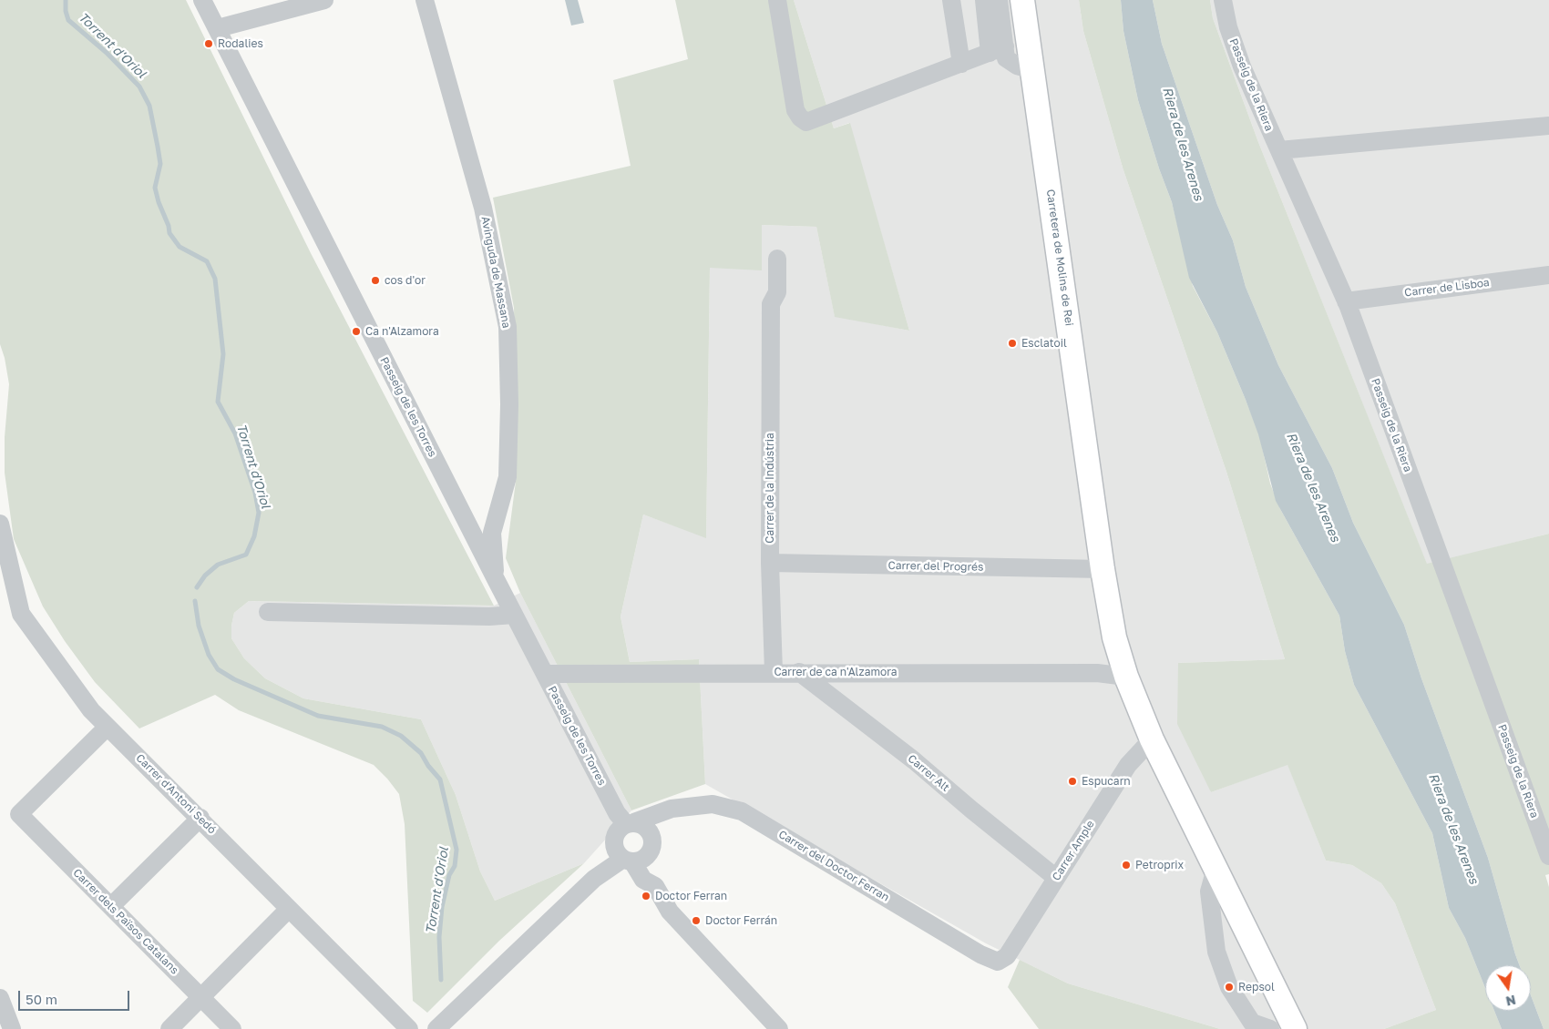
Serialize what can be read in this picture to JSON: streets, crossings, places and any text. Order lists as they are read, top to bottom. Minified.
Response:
{"streets":{"main road":["Carretera de Molins de Rei"],"street":["Passeig de la Riera","Avinguda de Massana","Carrer de Lisboa","Passeig de les Torres","Carrer de la Indústria","Carrer del Progrés","Carrer de ca n'Alzamora","Carrer Alt","Carrer d'Antoni Sedó","Carrer Ample","Carrer del Doctor Ferran","Carrer dels Països Catalans"]},"crossings":[["Passeig de la Riera","Carrer de Lisboa"],["Carretera de Molins de Rei","Carrer del Progrés"],["Carretera de Molins de Rei","Carrer de ca n'Alzamora"],["Carretera de Molins de Rei","Carrer Ample"],["Avinguda de Massana","Passeig de les Torres"],["Passeig de les Torres","Carrer de ca n'Alzamora"],["Passeig de les Torres","Carrer del Doctor Ferran"],["Carrer de la Indústria","Carrer del Progrés"],["Carrer de la Indústria","Carrer de ca n'Alzamora"],["Carrer de ca n'Alzamora","Carrer Alt"],["Carrer Alt","Carrer Ample"],["Carrer d'Antoni Sedó","Carrer dels Països Catalans"],["Carrer Ample","Carrer del Doctor Ferran"]],"water":["Torrent d'Oriol","Riera de les Arenes"],"places":["Rodalies","cos d'or","Ca n'Alzamora","Esclatoil","Espucarn","Petroprix","Doctor Ferran","Doctor Ferrán","Repsol"],"scale_bar":"50 m","north":"bottom"}
